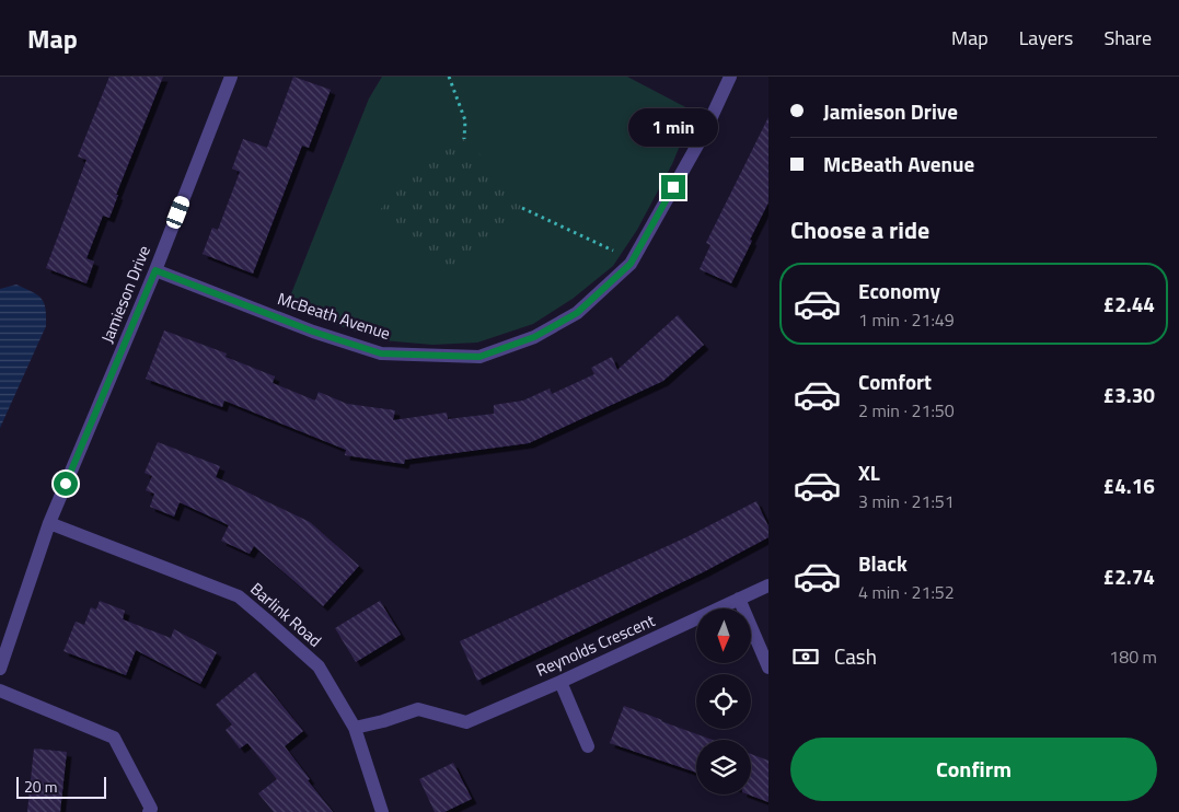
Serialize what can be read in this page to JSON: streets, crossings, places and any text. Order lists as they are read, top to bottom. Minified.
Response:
{"streets":{"street":["Jamieson Drive","McBeath Avenue","Barlink Road","Reynolds Crescent"]},"crossings":[["Jamieson Drive","McBeath Avenue"],["Jamieson Drive","Barlink Road"],["Barlink Road","Reynolds Crescent"]],"scale_bar":"20 m","north":"bottom","page":{"header":"Map","nav":["Map","Layers","Share"],"banner":["Jamieson Drive","McBeath Avenue"],"bubble":"1 min","heading":"Choose a ride","list":[{"name":"Economy","note":"1 min · 21:49","value":"£2.44"},{"name":"Comfort","note":"2 min · 21:50","value":"£3.30"},{"name":"XL","note":"3 min · 21:51","value":"£4.16"},{"name":"Black","note":"4 min · 21:52","value":"£2.74"}],"pay":["Cash","180 m"],"buttons":"Confirm","scale":"20 m"}}
